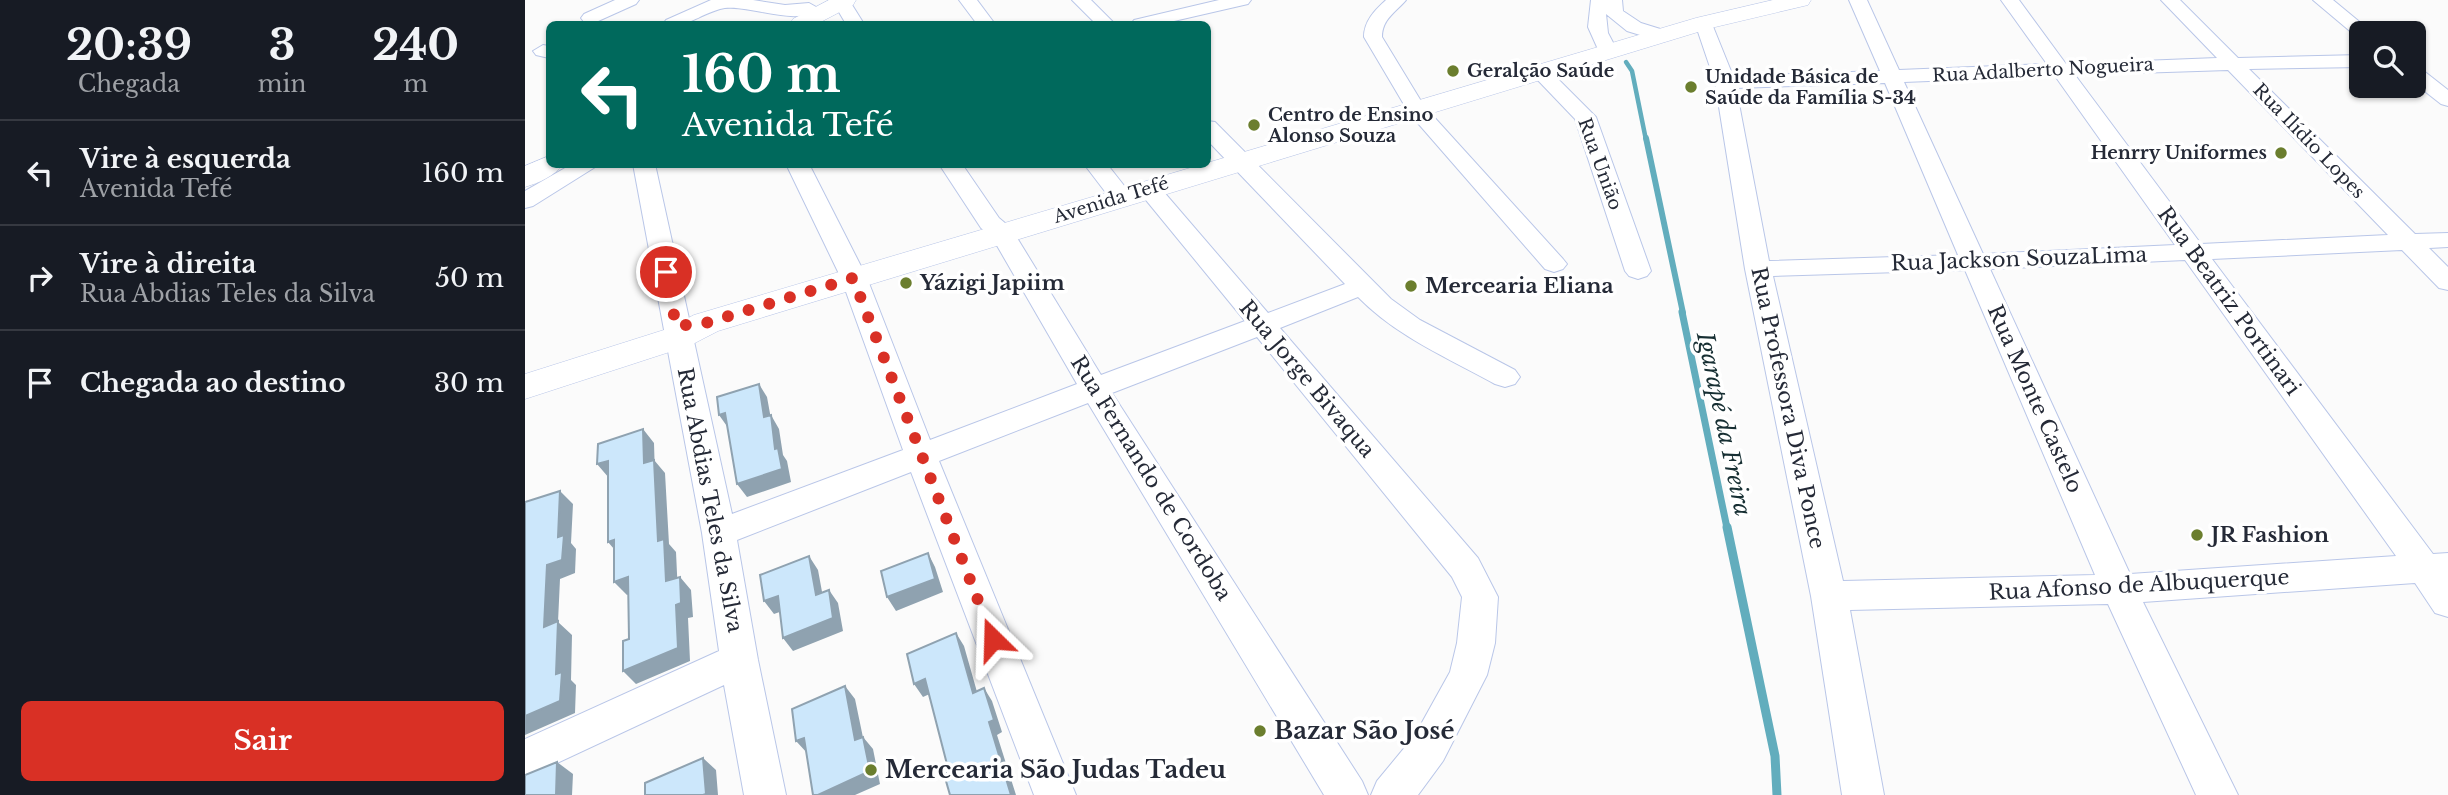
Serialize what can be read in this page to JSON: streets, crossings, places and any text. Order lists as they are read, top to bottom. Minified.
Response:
{"streets":{"main road":["Avenida Tefé"],"street":["Rua Adalberto Nogueira","Rua Ilídio Lopes","Rua União","Rua Jackson SouzaLima","Rua Beatriz Portinari","Rua Jorge Bivaqua","Rua Monte Castelo","Rua Professora Diva Ponce","Rua Fernando de Cordoba","Rua Abdias Teles da Silva","Rua Afonso de Albuquerque"]},"crossings":[["Rua Adalberto Nogueira","Rua Ilídio Lopes"],["Rua Adalberto Nogueira","Rua Beatriz Portinari"],["Rua Adalberto Nogueira","Rua Monte Castelo"],["Rua Adalberto Nogueira","Rua Professora Diva Ponce"],["Rua Ilídio Lopes","Rua Jackson SouzaLima"],["Rua União","Avenida Tefé"],["Avenida Tefé","Rua Jorge Bivaqua"],["Avenida Tefé","Rua Professora Diva Ponce"],["Avenida Tefé","Rua Fernando de Cordoba"],["Avenida Tefé","Rua Abdias Teles da Silva"],["Rua Jackson SouzaLima","Rua Beatriz Portinari"],["Rua Jackson SouzaLima","Rua Monte Castelo"],["Rua Jackson SouzaLima","Rua Professora Diva Ponce"],["Rua Beatriz Portinari","Rua Afonso de Albuquerque"],["Rua Monte Castelo","Rua Afonso de Albuquerque"],["Rua Professora Diva Ponce","Rua Afonso de Albuquerque"]],"water":["Igarapé da Freira"],"places":["Geralção Saúde","Unidade Básica de Saúde da Família S-34","Centro de Ensino Alonso Souza","Henrry Uniformes","Yázigi Japiim","Mercearia Eliana","JR Fashion","Bazar São José","Mercearia São Judas Tadeu"],"page":{"eta":["20:39","Chegada","3","min","240","m"],"turn":["160 m","Avenida Tefé"],"list":[{"name":"Vire à esquerda","note":"Avenida Tefé","value":"160 m"},{"name":"Vire à direita","note":"Rua Abdias Teles da Silva","value":"50 m"},{"name":"Chegada ao destino","value":"30 m"}],"buttons":"Sair"}}
